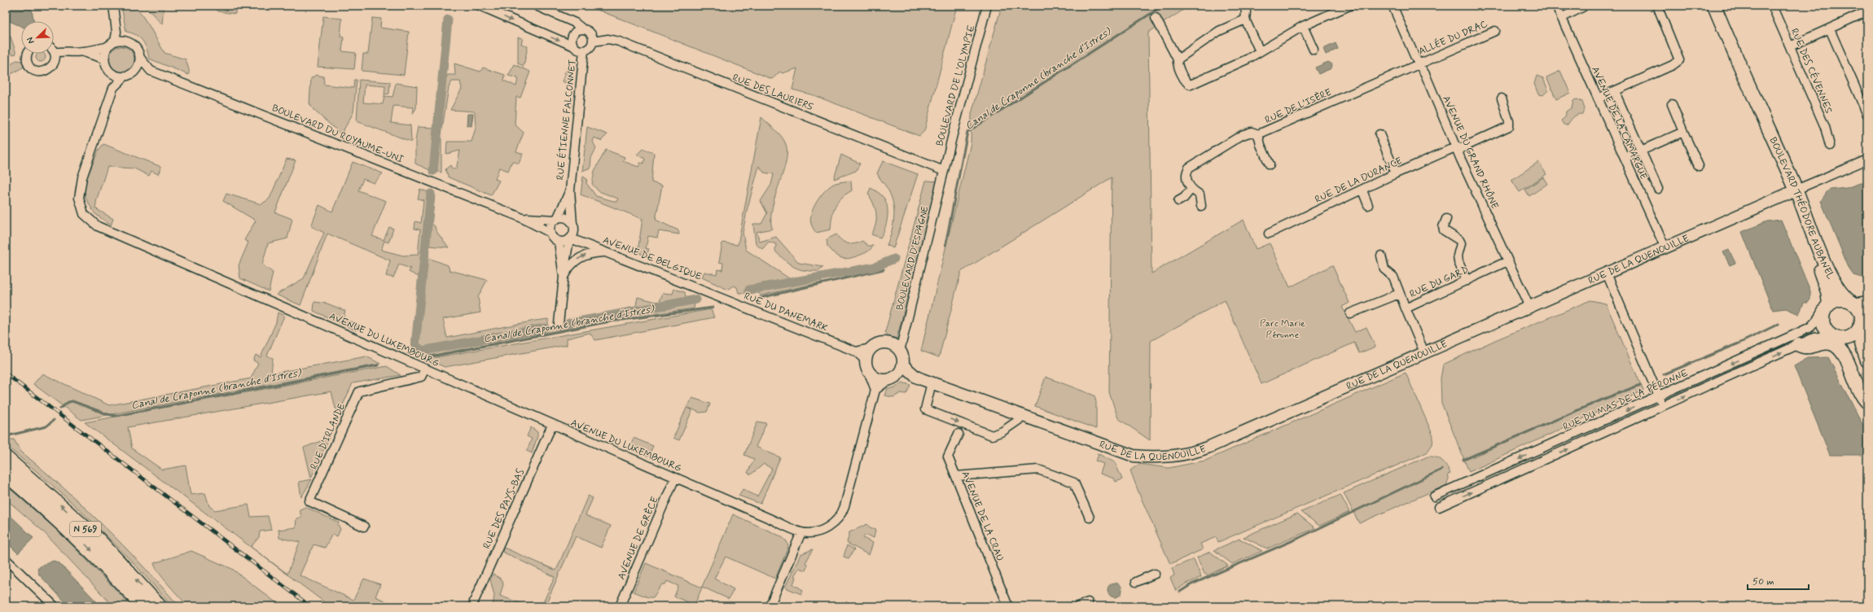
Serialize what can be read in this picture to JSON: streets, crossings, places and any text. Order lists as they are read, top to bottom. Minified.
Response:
{"streets":{"highway":["N 569"],"main road":["BOULEVARD THÉODORE AUBANEL"],"street":["ALLÉE DU DRAC","RUE DES CÉVENNES","BOULEVARD DE L'OLYMPIE","RUE DES LAURIERS","RUE DE L'ISÈRE","RUE ÉTIENNE FALCONNET","AVENUE DE LA CAMARGUE","BOULEVARD DU ROYAUME-UNI","AVENUE DU GRAND RHÔNE","RUE DE LA DURANCE","AVENUE DE BELGIQUE","BOULEVARD D'ESPAGNE","RUE DE LA QUENOUILLE","RUE DU GARD","RUE DU DANEMARK","AVENUE DU LUXEMBOURG","RUE DU MAS DE LA PÉRONNE","RUE D'IRLANDE","RUE DES PAYS-BAS","AVENUE DE LA CRAU","AVENUE DE GRÈCE"]},"crossings":[["ALLÉE DU DRAC","RUE DE L'ISÈRE"],["ALLÉE DU DRAC","AVENUE DU GRAND RHÔNE"],["BOULEVARD DE L'OLYMPIE","RUE DES LAURIERS"],["BOULEVARD DE L'OLYMPIE","BOULEVARD D'ESPAGNE"],["RUE DES LAURIERS","RUE ÉTIENNE FALCONNET"],["RUE DES LAURIERS","BOULEVARD D'ESPAGNE"],["RUE DE L'ISÈRE","AVENUE DU GRAND RHÔNE"],["RUE ÉTIENNE FALCONNET","BOULEVARD DU ROYAUME-UNI"],["RUE ÉTIENNE FALCONNET","AVENUE DE BELGIQUE"],["AVENUE DE LA CAMARGUE","RUE DE LA QUENOUILLE"],["BOULEVARD DU ROYAUME-UNI","AVENUE DE BELGIQUE"],["AVENUE DU GRAND RHÔNE","RUE DE LA DURANCE"],["AVENUE DU GRAND RHÔNE","RUE DE LA QUENOUILLE"],["AVENUE DU GRAND RHÔNE","RUE DU GARD"],["BOULEVARD THÉODORE AUBANEL","RUE DE LA QUENOUILLE"],["BOULEVARD THÉODORE AUBANEL","RUE DU MAS DE LA PÉRONNE"],["AVENUE DE BELGIQUE","RUE DU DANEMARK"],["BOULEVARD D'ESPAGNE","RUE DE LA QUENOUILLE"],["BOULEVARD D'ESPAGNE","RUE DU DANEMARK"],["RUE DE LA QUENOUILLE","RUE DU GARD"],["RUE DE LA QUENOUILLE","RUE DU DANEMARK"],["AVENUE DU LUXEMBOURG","RUE D'IRLANDE"],["AVENUE DU LUXEMBOURG","RUE DES PAYS-BAS"],["AVENUE DU LUXEMBOURG","AVENUE DE GRÈCE"]],"water":["Canal de Craponne (branche d'Istres)"],"parks":["Parc Marie Péronne"],"scale_bar":"50 m","north":"bottom left"}
